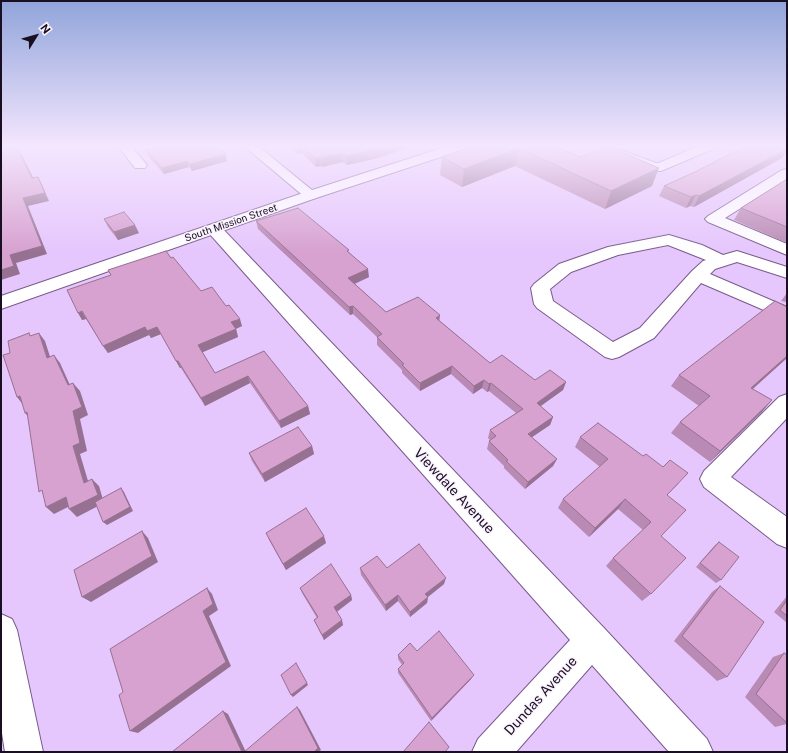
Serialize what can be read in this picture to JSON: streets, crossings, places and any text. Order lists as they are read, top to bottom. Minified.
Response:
{"streets":{"street":["South Mission Street","Viewdale Avenue","Dundas Avenue"]},"crossings":[["South Mission Street","Viewdale Avenue"],["Viewdale Avenue","Dundas Avenue"]],"north":"top right"}
